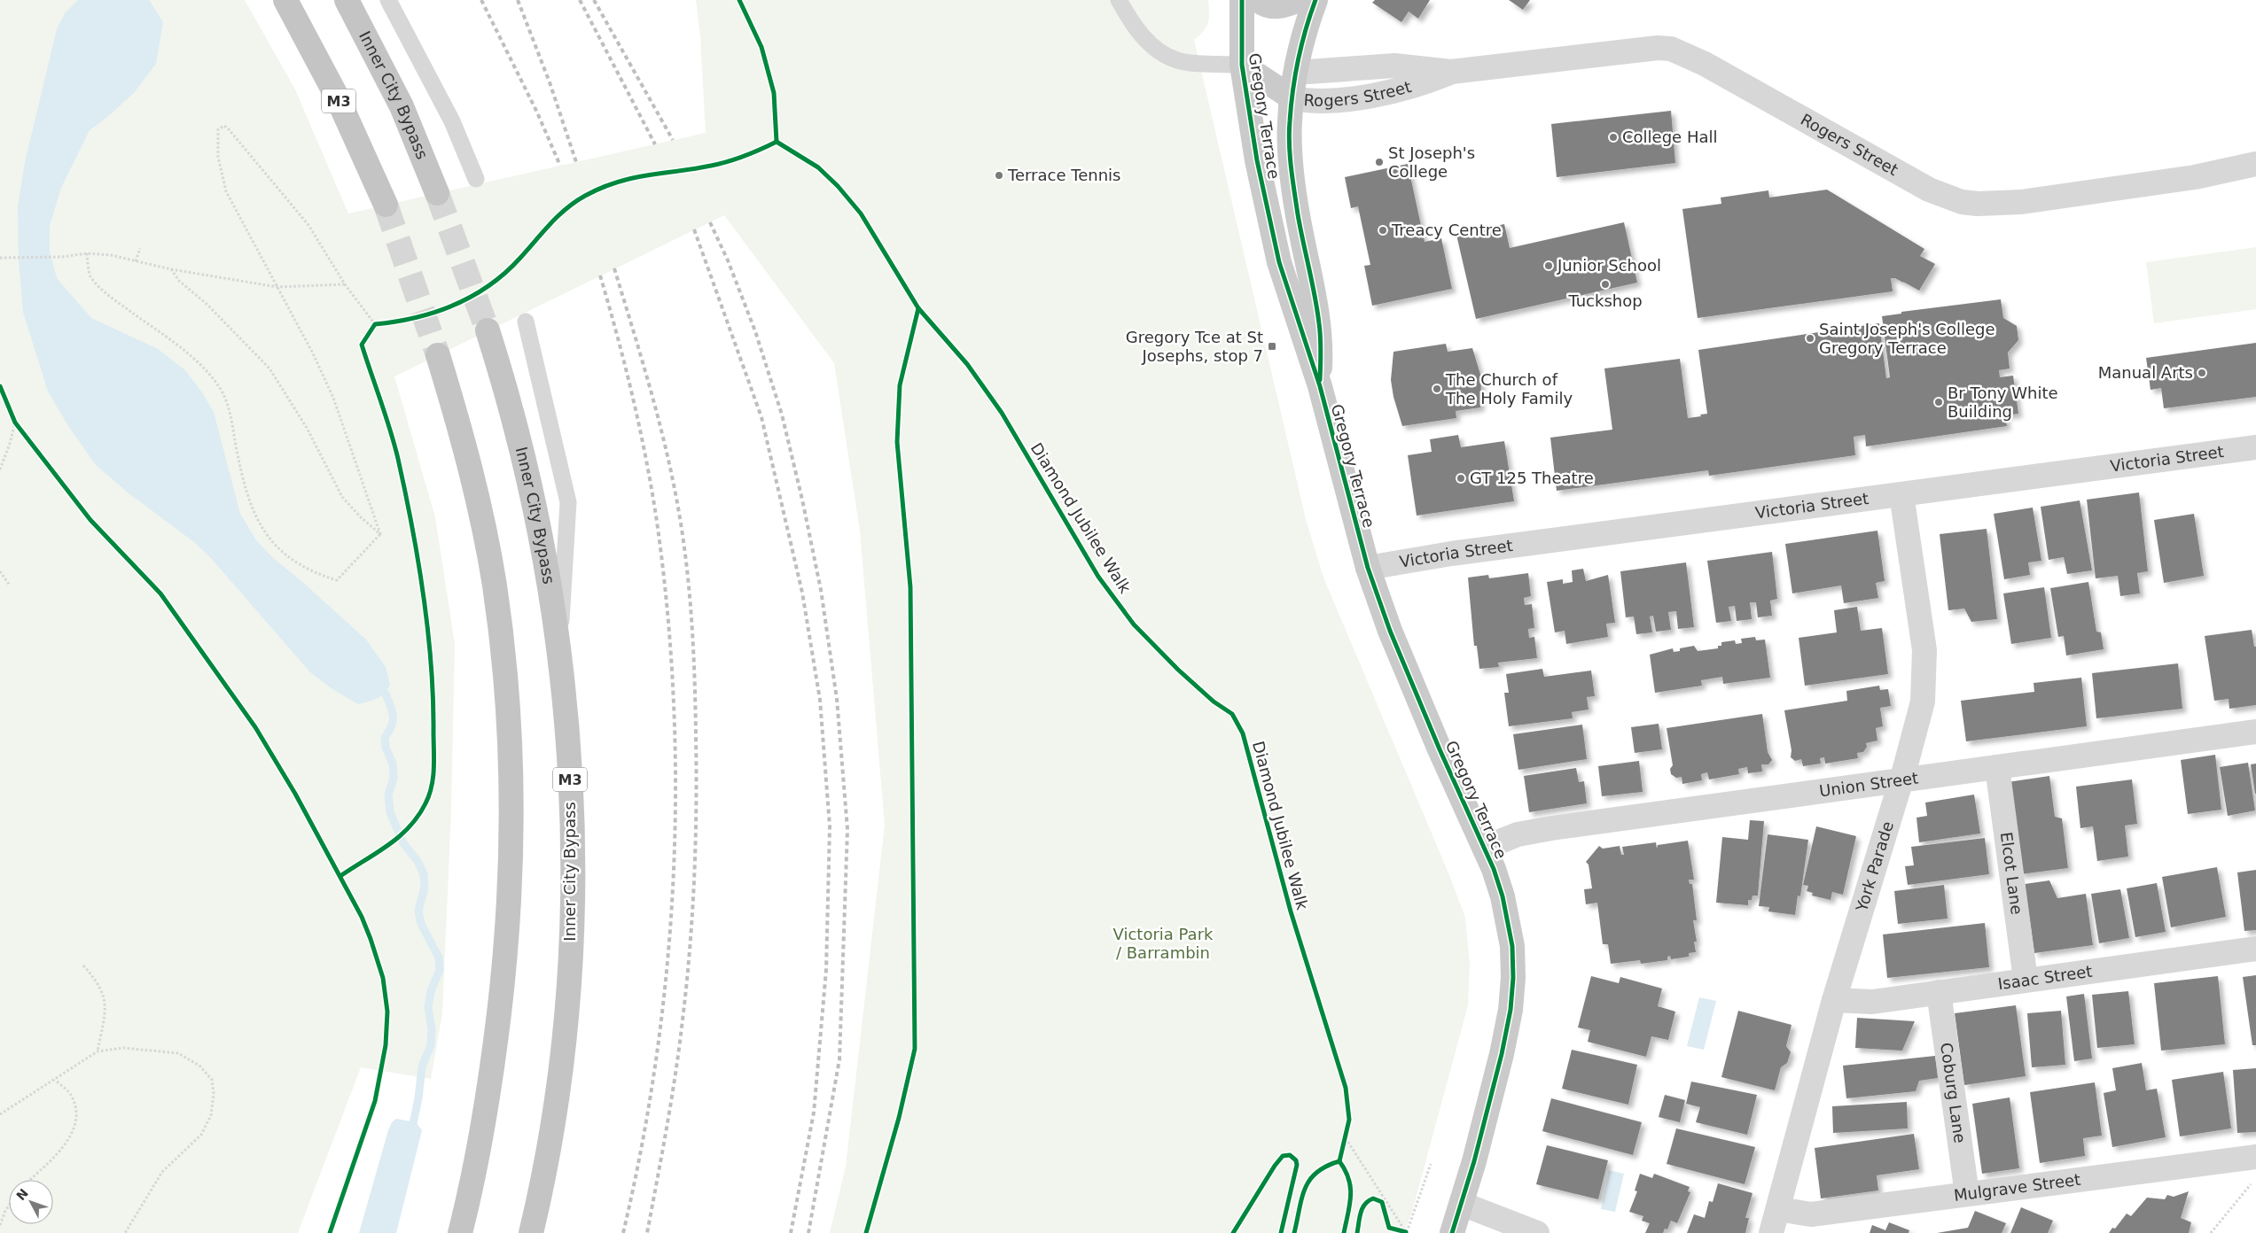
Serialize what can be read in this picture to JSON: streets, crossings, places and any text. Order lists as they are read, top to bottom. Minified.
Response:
{"streets":{"highway":["Inner City Bypass","M3"],"main road":["Rogers Street","Gregory Terrace"],"street":["Victoria Street","Union Street","York Parade","Elcot Lane","Isaac Street","Coburg Lane","Mulgrave Street"],"cycle path":["Diamond Jubilee Walk"]},"crossings":[["Rogers Street","Gregory Terrace"],["Gregory Terrace","Victoria Street"],["Gregory Terrace","Union Street"],["Victoria Street","York Parade"],["Union Street","York Parade"],["Union Street","Elcot Lane"],["York Parade","Isaac Street"],["York Parade","Mulgrave Street"],["Elcot Lane","Isaac Street"],["Isaac Street","Coburg Lane"],["Coburg Lane","Mulgrave Street"]],"parks":["Victoria Park / Barrambin"],"places":{"other":["College Hall","St Joseph's College","Terrace Tennis","Treacy Centre","Junior School","Tuckshop","Saint Joseph's College Gregory Terrace","Manual Arts","The Church of The Holy Family","Br Tony White Building","GT 125 Theatre"],"transit":["Gregory Tce at St Josephs, stop 7"]},"north":"top left"}
